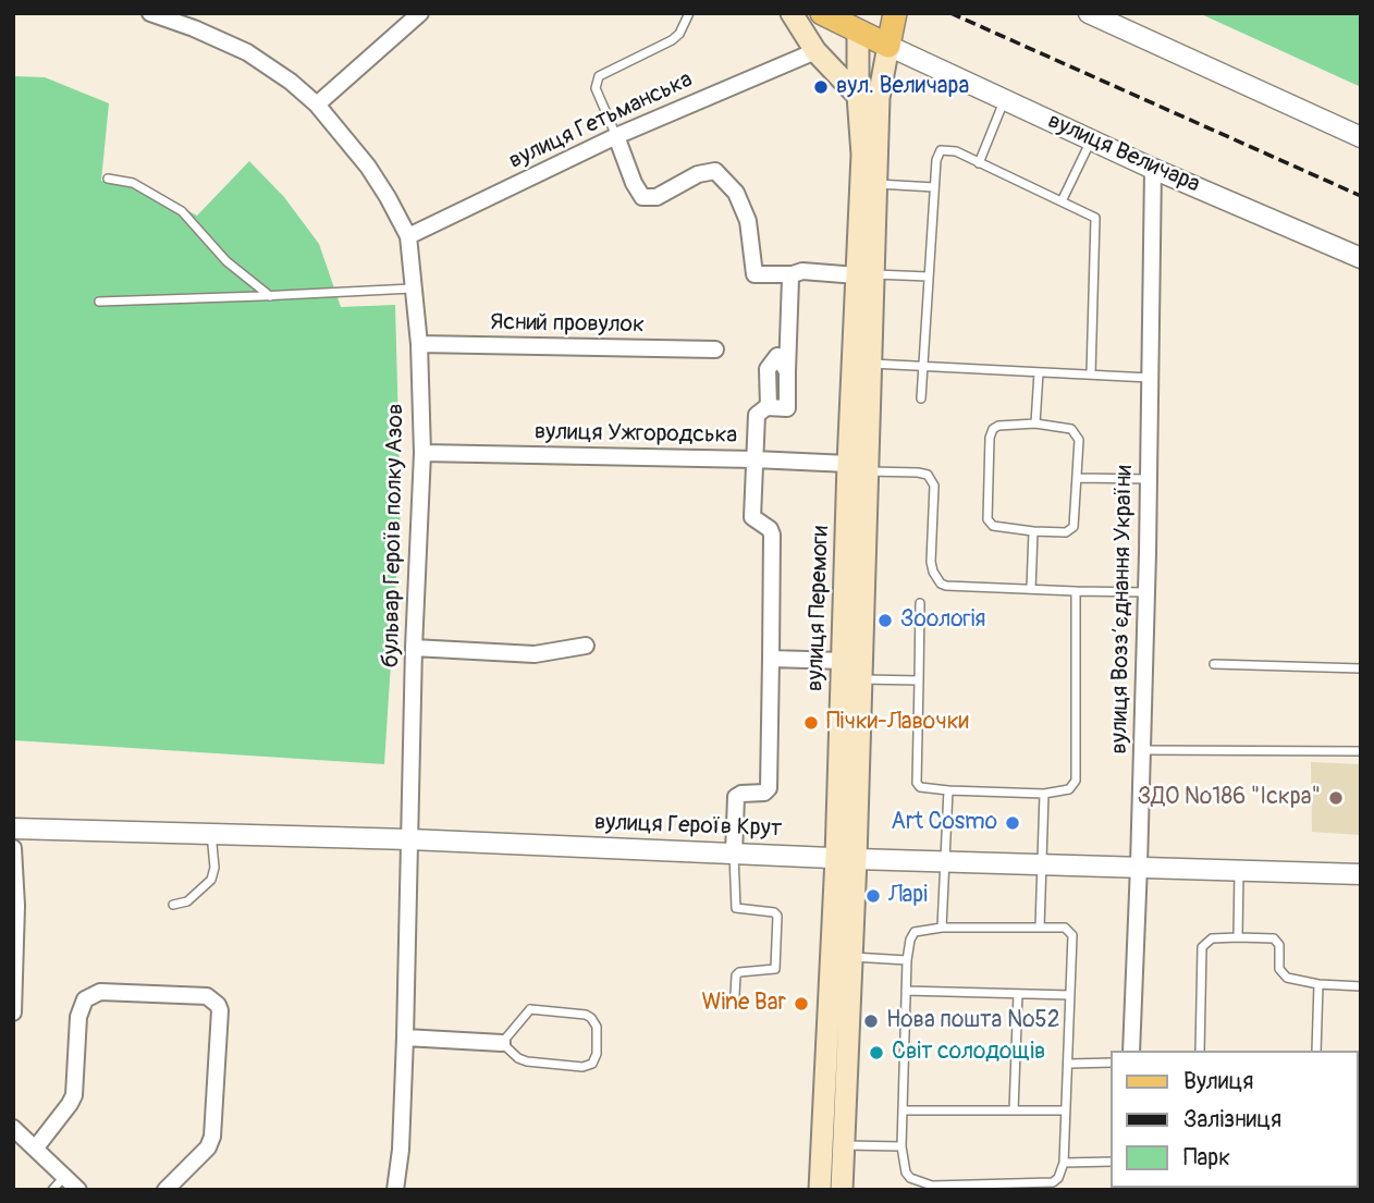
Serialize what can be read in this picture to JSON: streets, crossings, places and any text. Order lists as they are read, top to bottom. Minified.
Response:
{"streets":{"main road":["вулиця Перемоги"],"street":["вулиця Гетьманська","вулиця Величара","Ясний провулок","вулиця Ужгородська","бульвар Героїв полку Азов","вулиця Воззʼєднання України","вулиця Героїв Крут"]},"crossings":[["вулиця Гетьманська","бульвар Героїв полку Азов"],["вулиця Величара","вулиця Перемоги"],["вулиця Величара","вулиця Воззʼєднання України"],["Ясний провулок","бульвар Героїв полку Азов"],["вулиця Ужгородська","бульвар Героїв полку Азов"],["вулиця Ужгородська","вулиця Перемоги"],["бульвар Героїв полку Азов","вулиця Героїв Крут"],["вулиця Перемоги","вулиця Героїв Крут"],["вулиця Воззʼєднання України","вулиця Героїв Крут"]],"places":["вул. Величара","Зоологія","Пічки-Лавочки","ЗДО №186 \"Іскра\"","Art Cosmo","Ларі","Wine Bar","Нова пошта №52","Світ солодощів"],"legend":["Вулиця","Залізниця","Парк"]}
